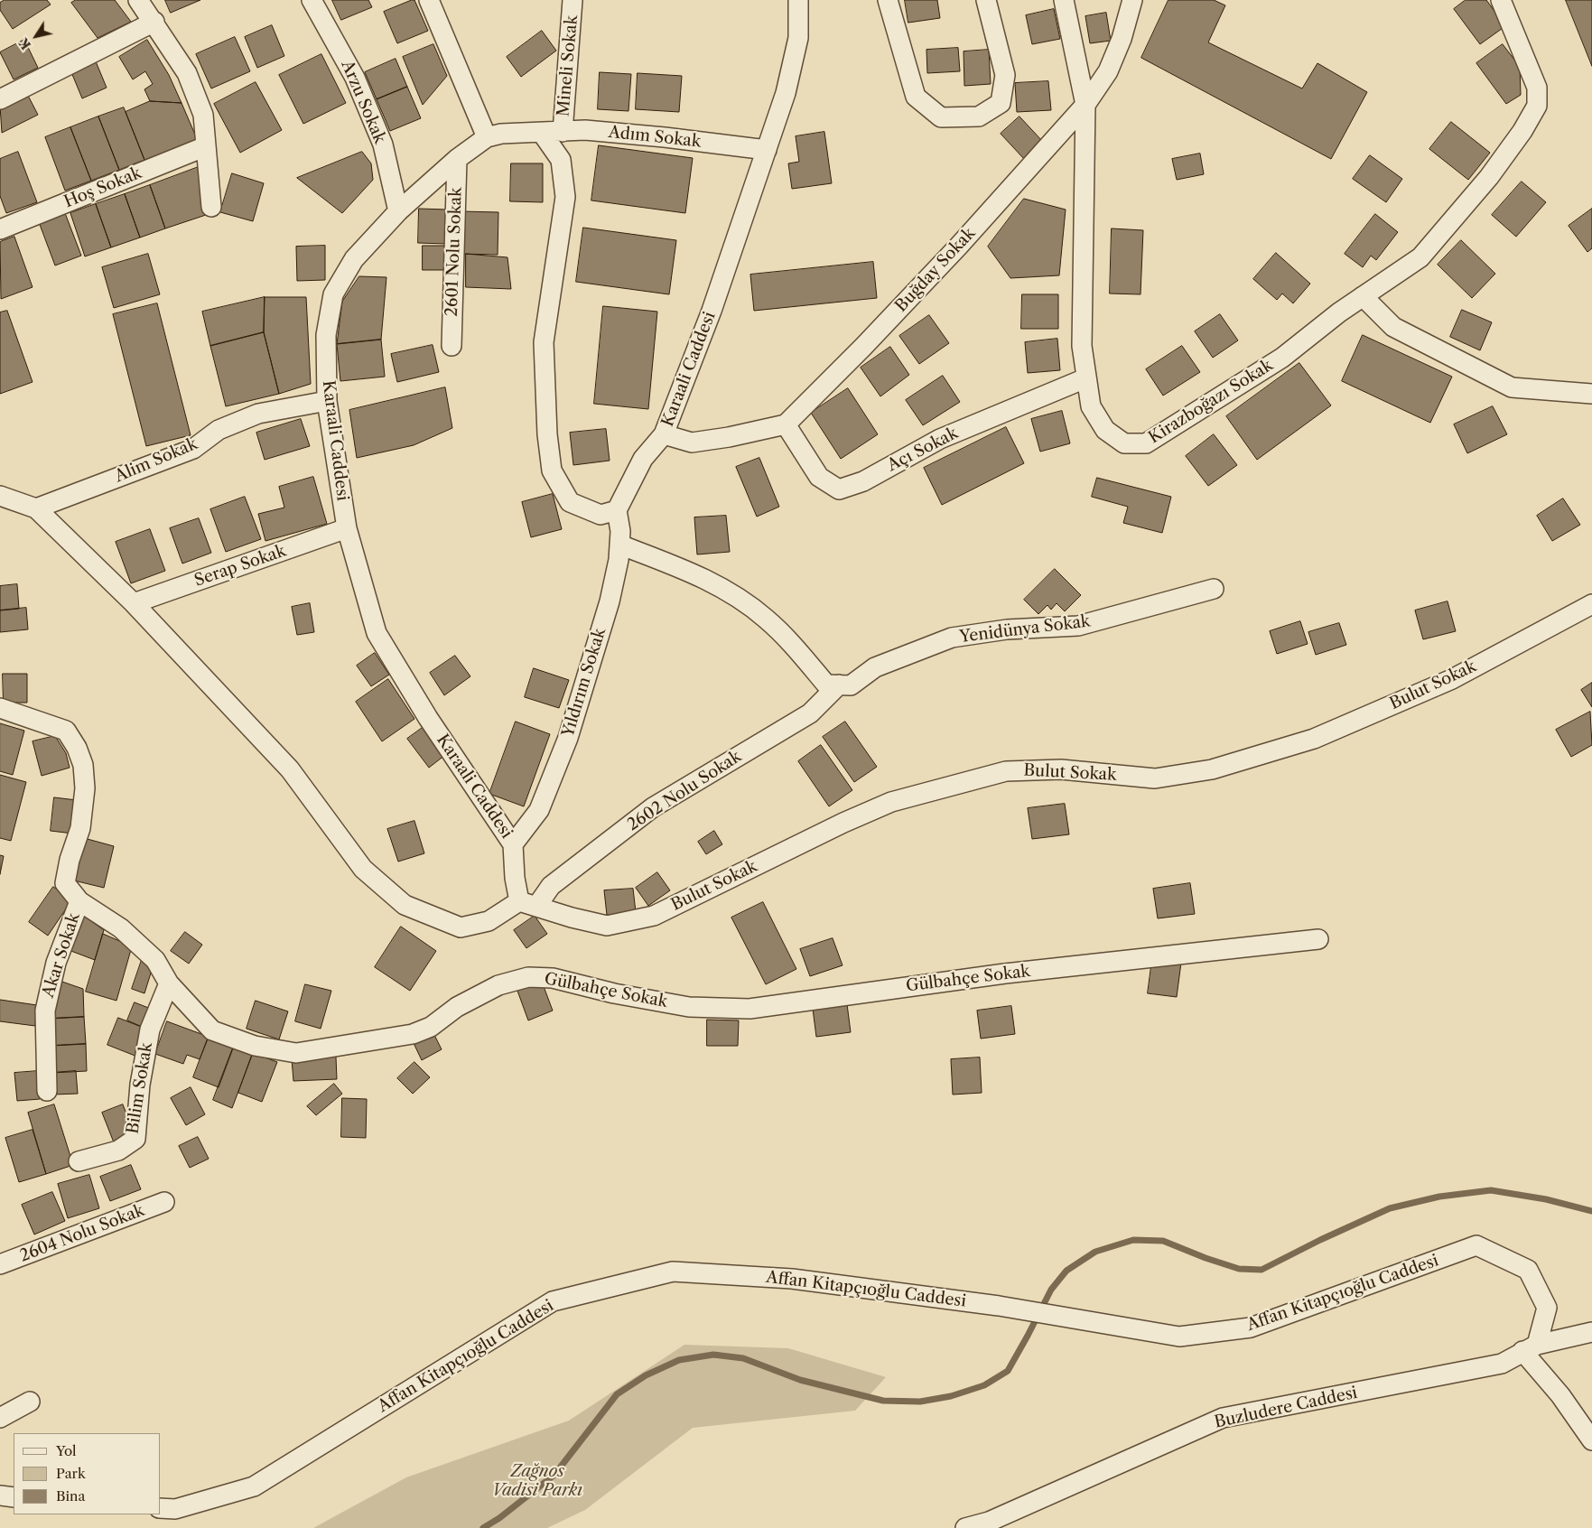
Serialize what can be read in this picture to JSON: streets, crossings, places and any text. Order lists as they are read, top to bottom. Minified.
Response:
{"streets":{"street":["Mineli Sokak","Arzu Sokak","Adım Sokak","Hoş Sokak","2601 Nolu Sokak","Buğday Sokak","Karaali Caddesi","Kirazboğazı Sokak","Açı Sokak","Alim Sokak","Serap Sokak","Yenidünya Sokak","Yıldırım Sokak","Bulut Sokak","2602 Nolu Sokak","Akar Sokak","Gülbahçe Sokak","Bilim Sokak","2604 Nolu Sokak","Affan Kitapçıoğlu Caddesi","Buzludere Caddesi"]},"crossings":[["Mineli Sokak","Adım Sokak"],["Arzu Sokak","Karaali Caddesi"],["Adım Sokak","Karaali Caddesi"],["2601 Nolu Sokak","Karaali Caddesi"],["Buğday Sokak","Kirazboğazı Sokak"],["Buğday Sokak","Açı Sokak"],["Karaali Caddesi","Alim Sokak"],["Karaali Caddesi","Serap Sokak"],["Karaali Caddesi","Yıldırım Sokak"],["Karaali Caddesi","Bulut Sokak"],["Karaali Caddesi","2602 Nolu Sokak"],["Kirazboğazı Sokak","Açı Sokak"],["Yenidünya Sokak","2602 Nolu Sokak"],["Bulut Sokak","2602 Nolu Sokak"],["Akar Sokak","Gülbahçe Sokak"],["Gülbahçe Sokak","Bilim Sokak"],["Affan Kitapçıoğlu Caddesi","Buzludere Caddesi"]],"parks":["Zağnos Vadisi Parkı"],"legend":["Yol","Park","Bina"],"north":"bottom left"}
